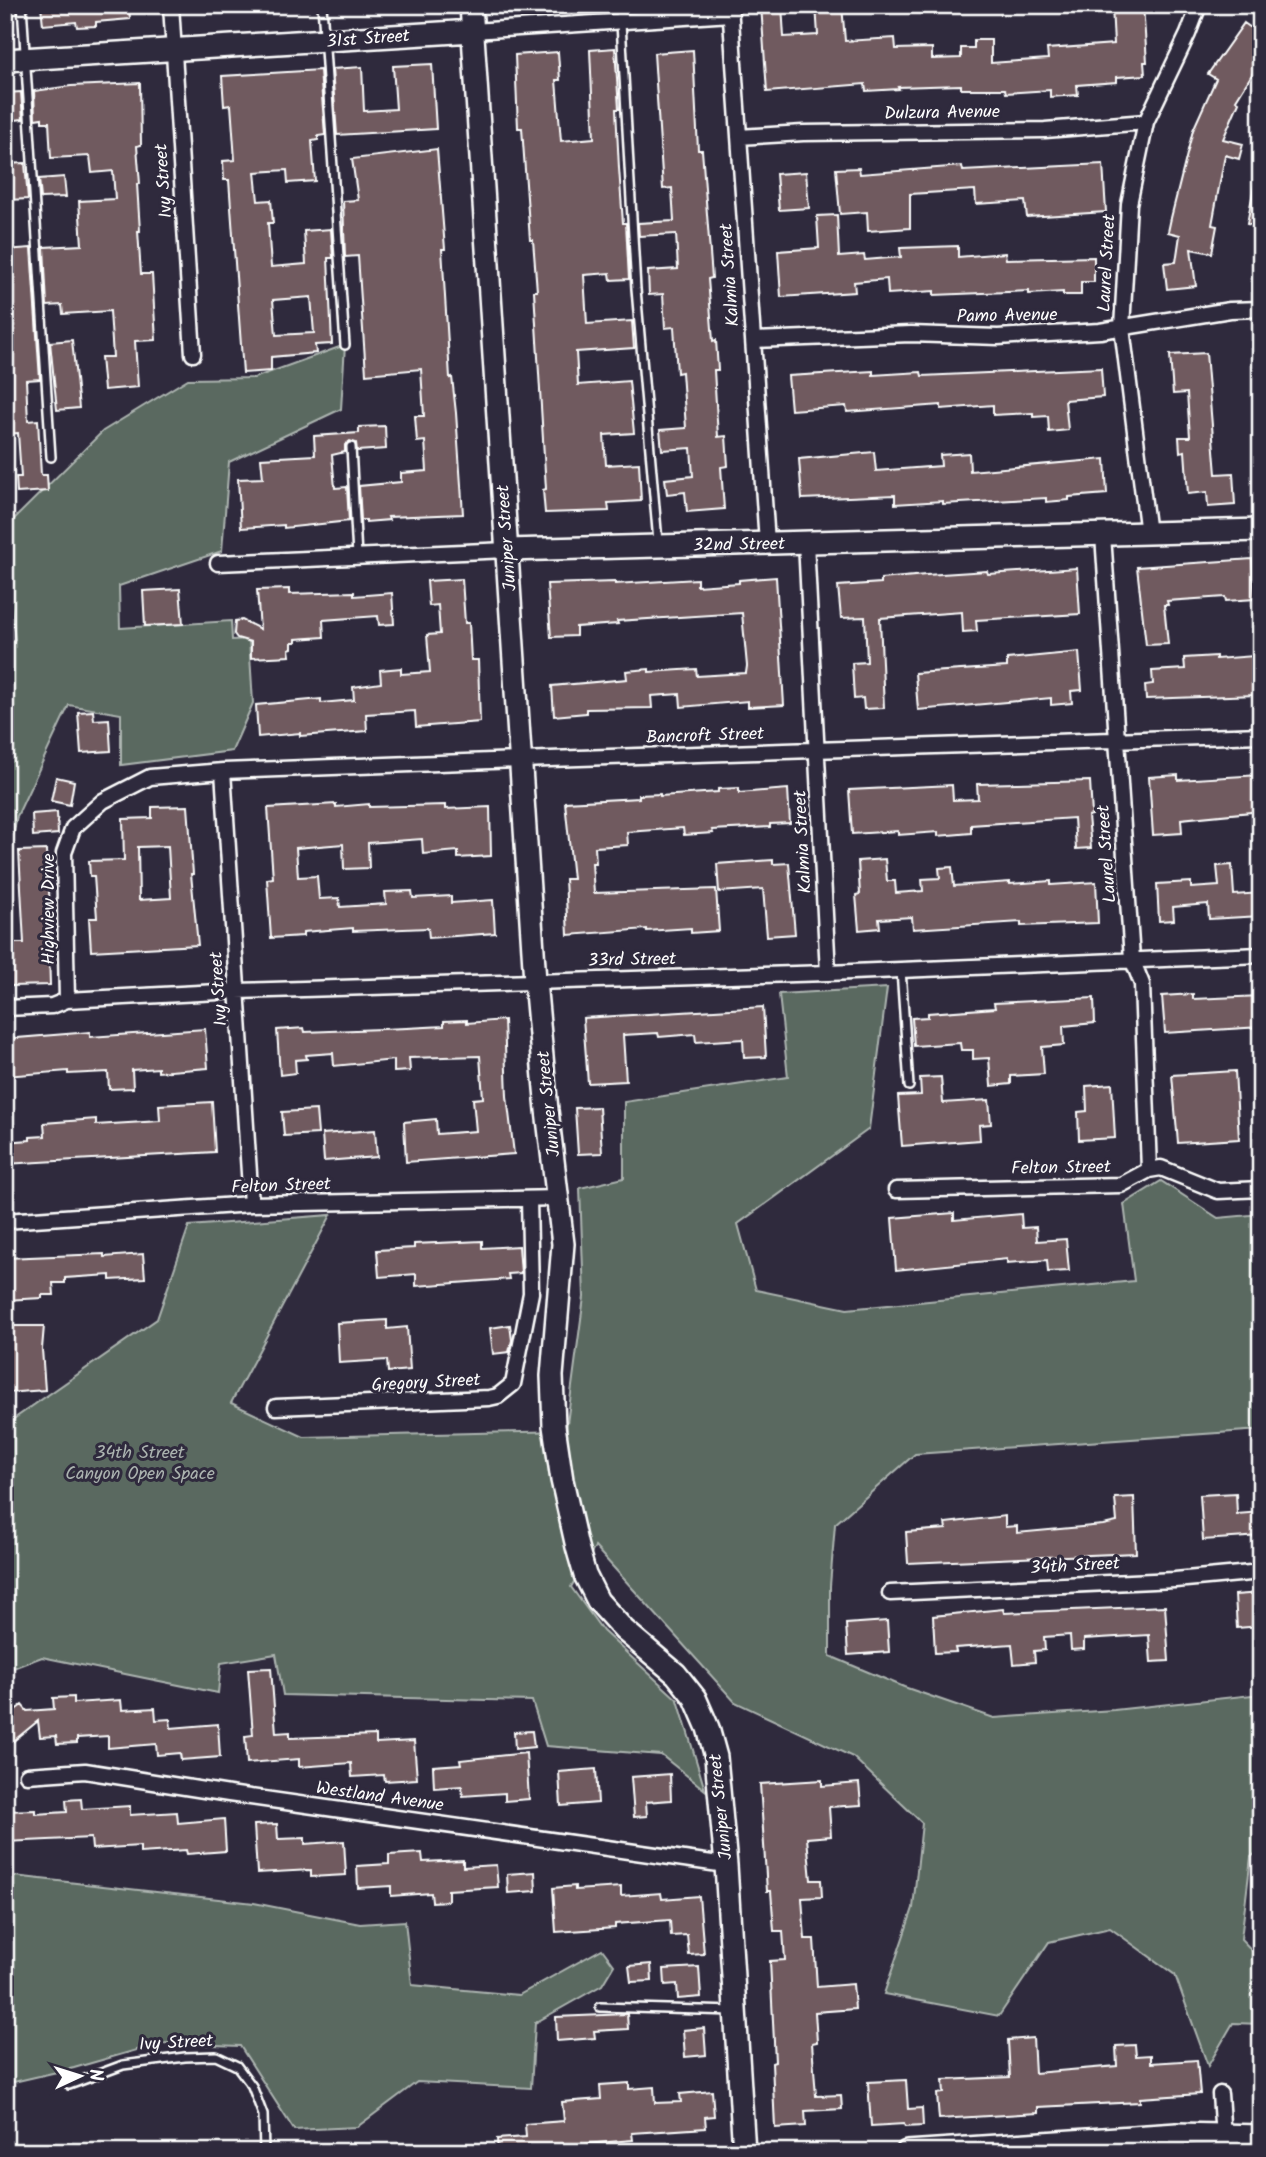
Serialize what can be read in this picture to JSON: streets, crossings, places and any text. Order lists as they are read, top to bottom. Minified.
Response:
{"streets":{"street":["31st Street","Dulzura Avenue","Ivy Street","Laurel Street","Kalmia Street","Pamo Avenue","Juniper Street","32nd Street","Bancroft Street","Highview Drive","33rd Street","Felton Street","Gregory Street","34th Street","Westland Avenue"]},"crossings":[["31st Street","Ivy Street"],["31st Street","Kalmia Street"],["31st Street","Juniper Street"],["Dulzura Avenue","Laurel Street"],["Dulzura Avenue","Kalmia Street"],["Ivy Street","Bancroft Street"],["Ivy Street","33rd Street"],["Ivy Street","Felton Street"],["Laurel Street","Pamo Avenue"],["Laurel Street","32nd Street"],["Laurel Street","Bancroft Street"],["Laurel Street","33rd Street"],["Laurel Street","Felton Street"],["Kalmia Street","Pamo Avenue"],["Kalmia Street","32nd Street"],["Kalmia Street","Bancroft Street"],["Kalmia Street","33rd Street"],["Juniper Street","32nd Street"],["Juniper Street","Bancroft Street"],["Juniper Street","33rd Street"],["Juniper Street","Felton Street"],["Juniper Street","Westland Avenue"],["Bancroft Street","Highview Drive"],["Highview Drive","33rd Street"],["Felton Street","Gregory Street"]],"parks":["34th Street Canyon Open Space"],"north":"right"}
